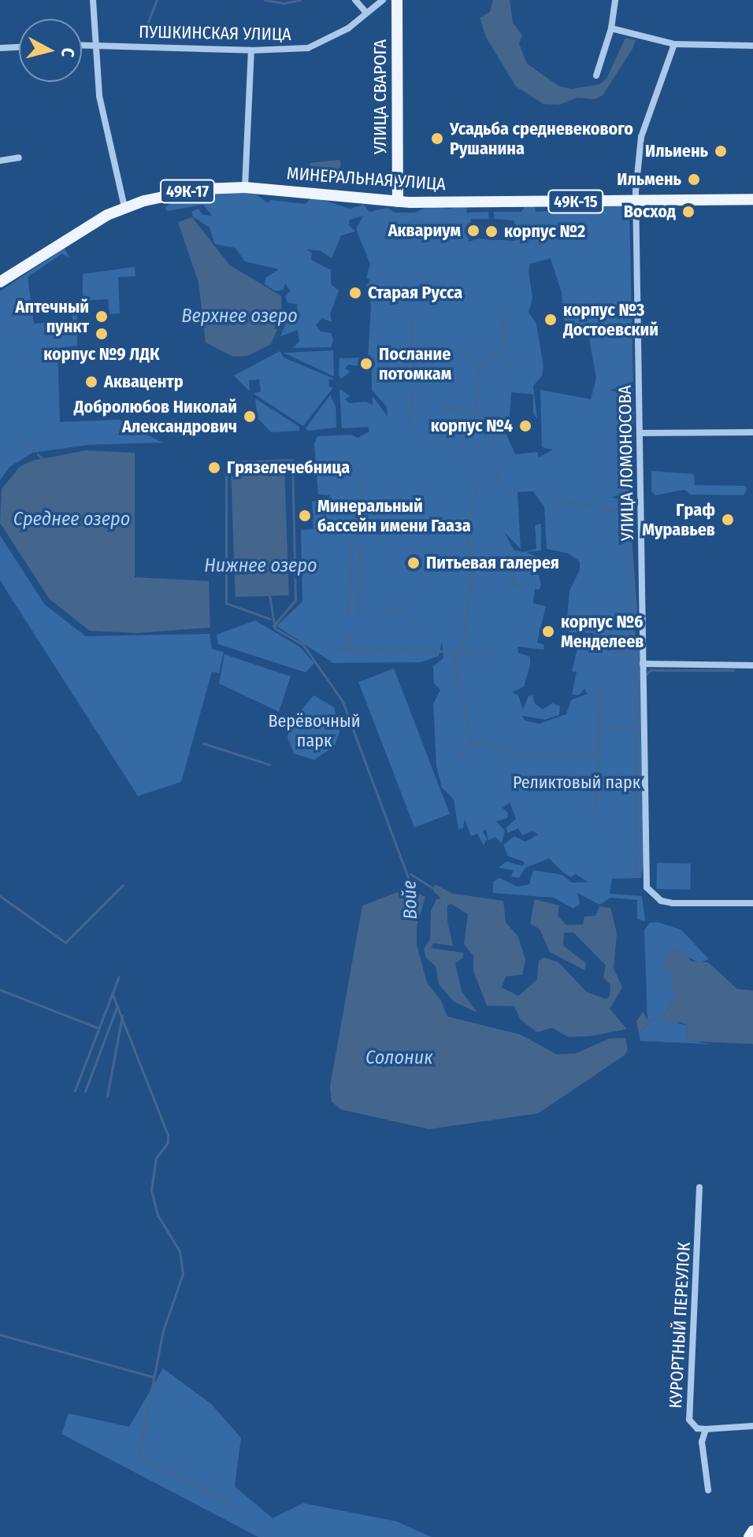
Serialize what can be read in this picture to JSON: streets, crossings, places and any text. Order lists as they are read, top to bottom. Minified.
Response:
{"streets":{"main road":["УЛИЦА СВАРОГА","МИНЕРАЛЬНАЯ УЛИЦА","49К-17","49К-15"],"street":["ПУШКИНСКАЯ УЛИЦА","УЛИЦА ЛОМОНОСОВА","КУРОРТНЫЙ ПЕРЕУЛОК"]},"crossings":[["УЛИЦА СВАРОГА","МИНЕРАЛЬНАЯ УЛИЦА"],["МИНЕРАЛЬНАЯ УЛИЦА","УЛИЦА ЛОМОНОСОВА"]],"water":["Верхнее озеро","Среднее озеро","Нижнее озеро","Войе","Солоник"],"parks":["Верёвочный парк","Реликтовый парк"],"places":["Усадьба средневекового Рушанина","Ильиень","Ильмень","Восход","Аквариум","корпус №2","Старая Русса","Аптечный пункт","корпус №3 Достоевский","корпус №9 ЛДК","Послание потомкам","Аквацентр","Добролюбов Николай Александрович","корпус №4","Грязелечебница","Минеральный бассейн имени Гааза","Граф Муравьев","Питьевая галерея","корпус №6 Менделеев"],"north":"right"}
